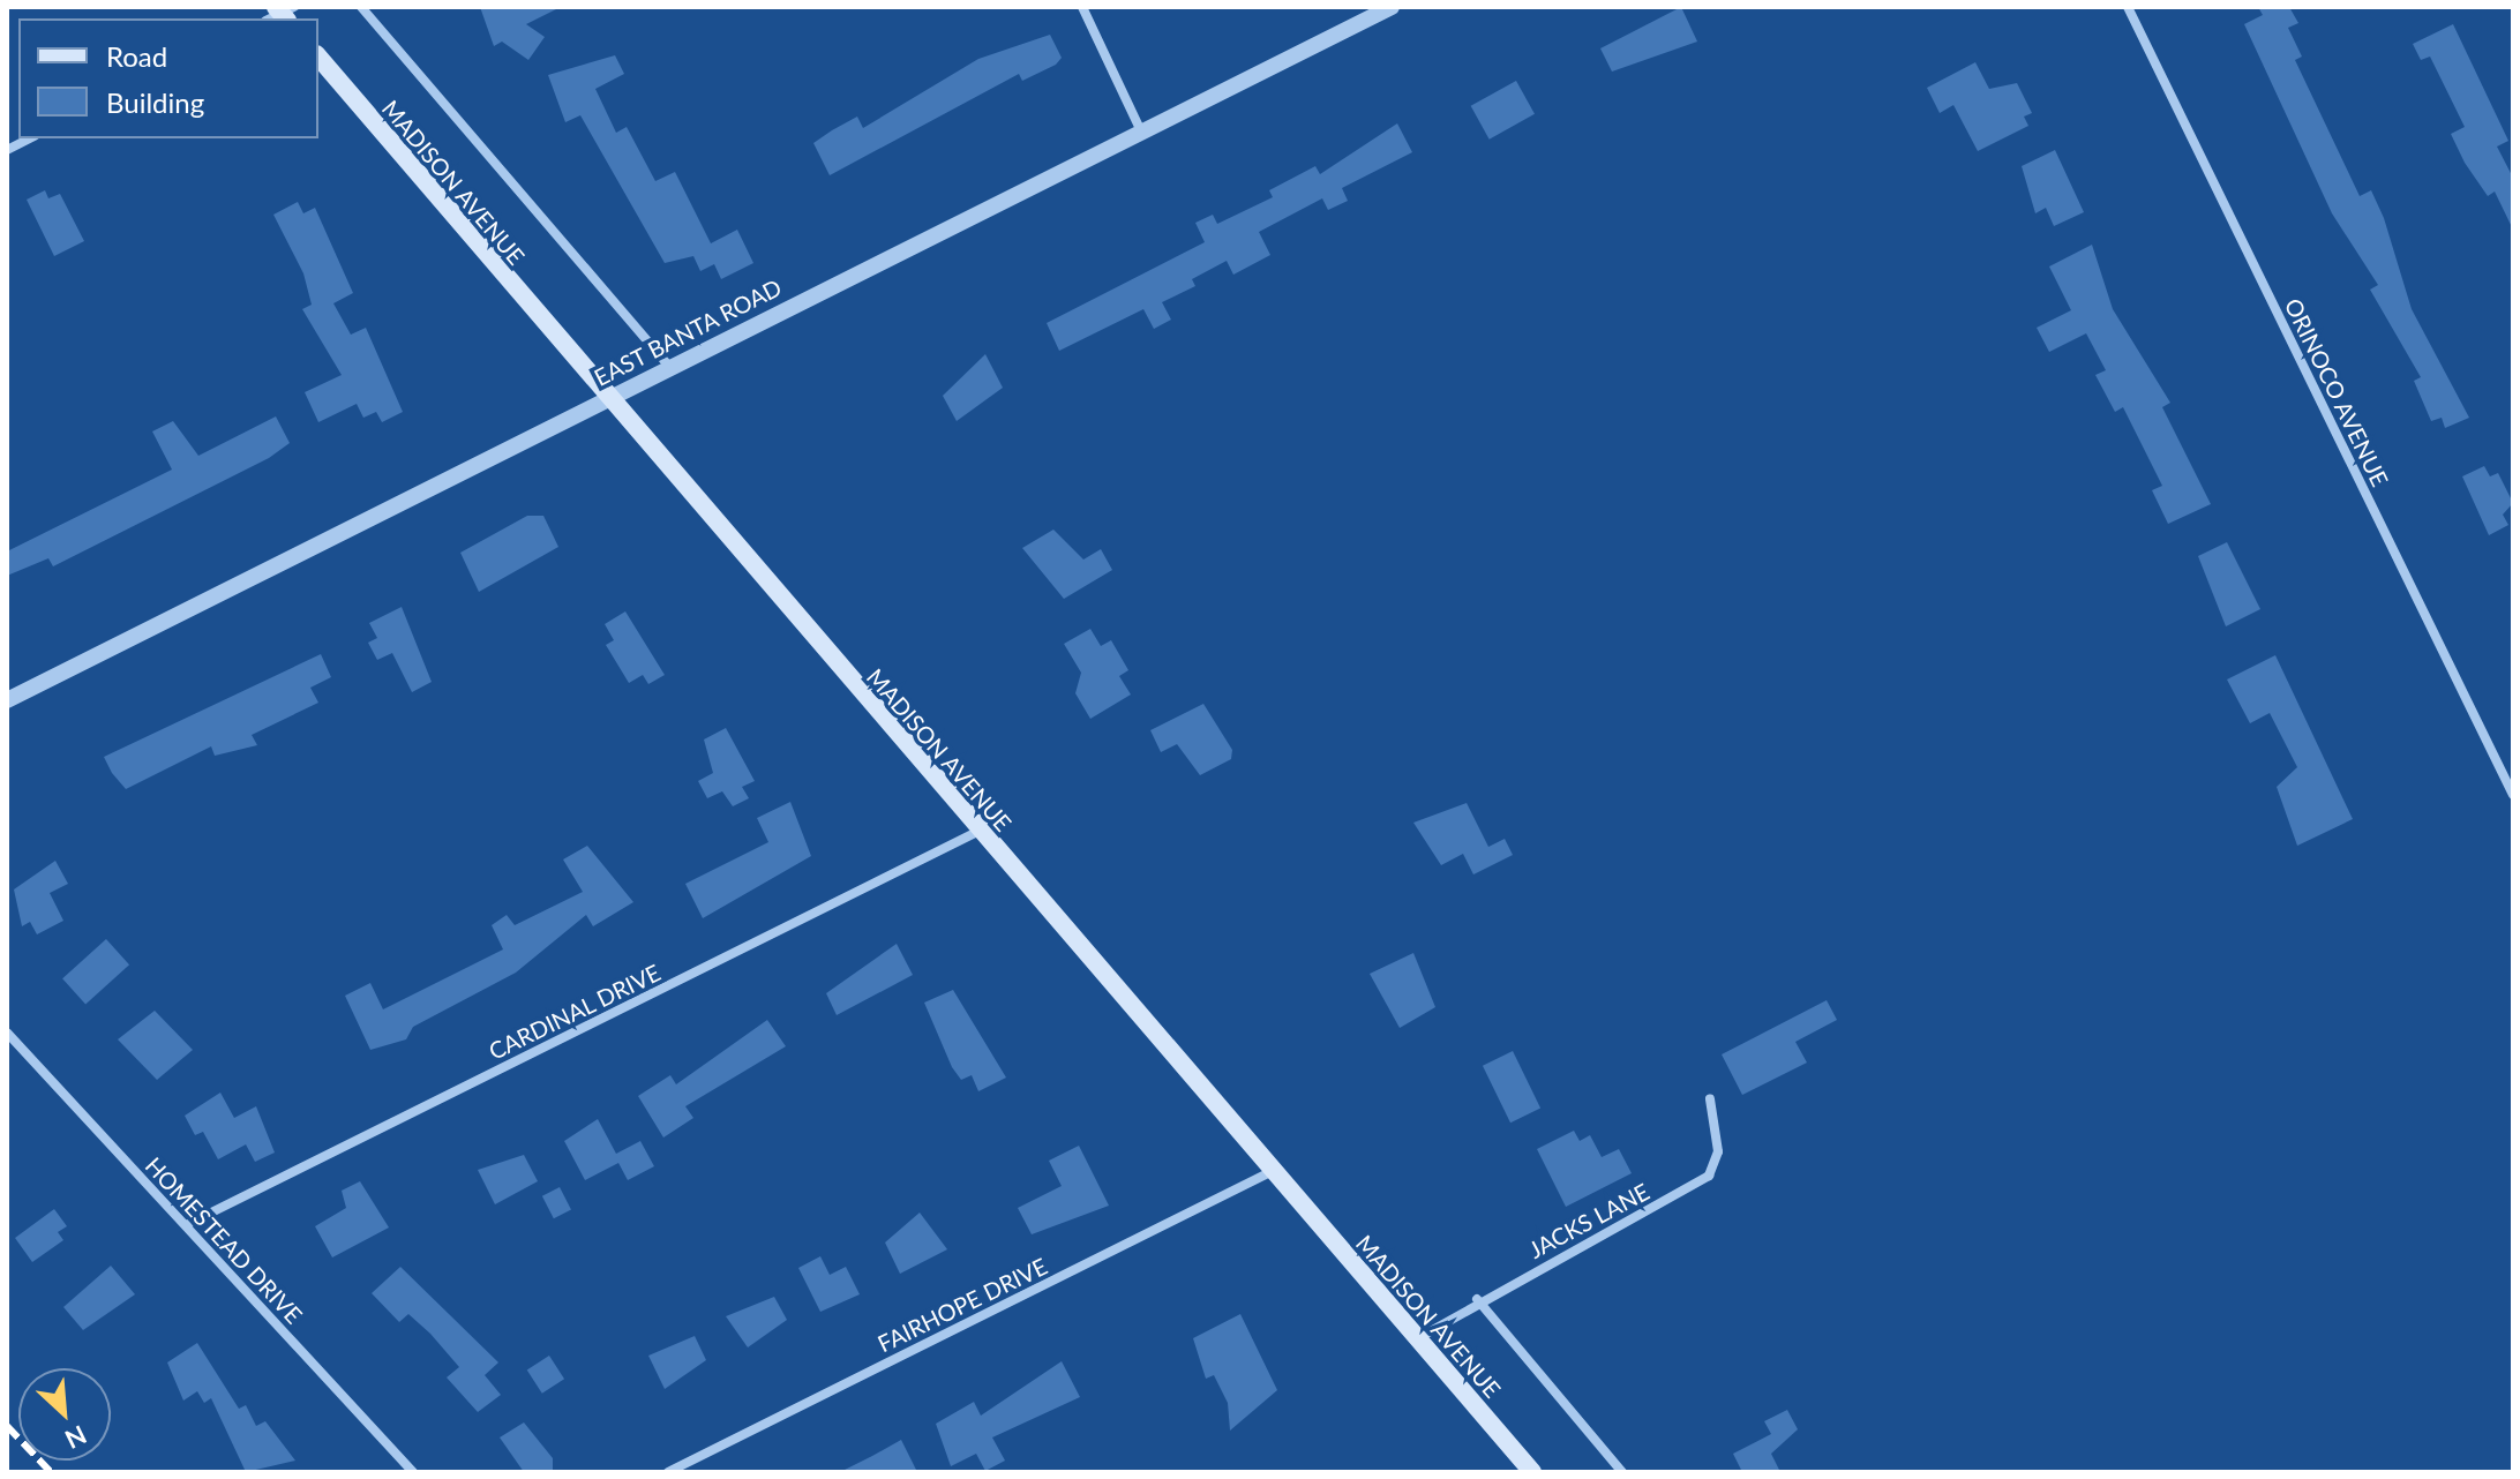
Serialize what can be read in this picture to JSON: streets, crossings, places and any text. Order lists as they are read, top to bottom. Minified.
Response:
{"streets":{"main road":["MADISON AVENUE"],"street":["EAST BANTA ROAD","ORINOCO AVENUE","CARDINAL DRIVE","JACKS LANE","HOMESTEAD DRIVE","FAIRHOPE DRIVE"]},"crossings":[["MADISON AVENUE","EAST BANTA ROAD"],["MADISON AVENUE","CARDINAL DRIVE"],["MADISON AVENUE","JACKS LANE"],["MADISON AVENUE","FAIRHOPE DRIVE"],["CARDINAL DRIVE","HOMESTEAD DRIVE"]],"legend":["Road","Building"],"north":"bottom right"}
